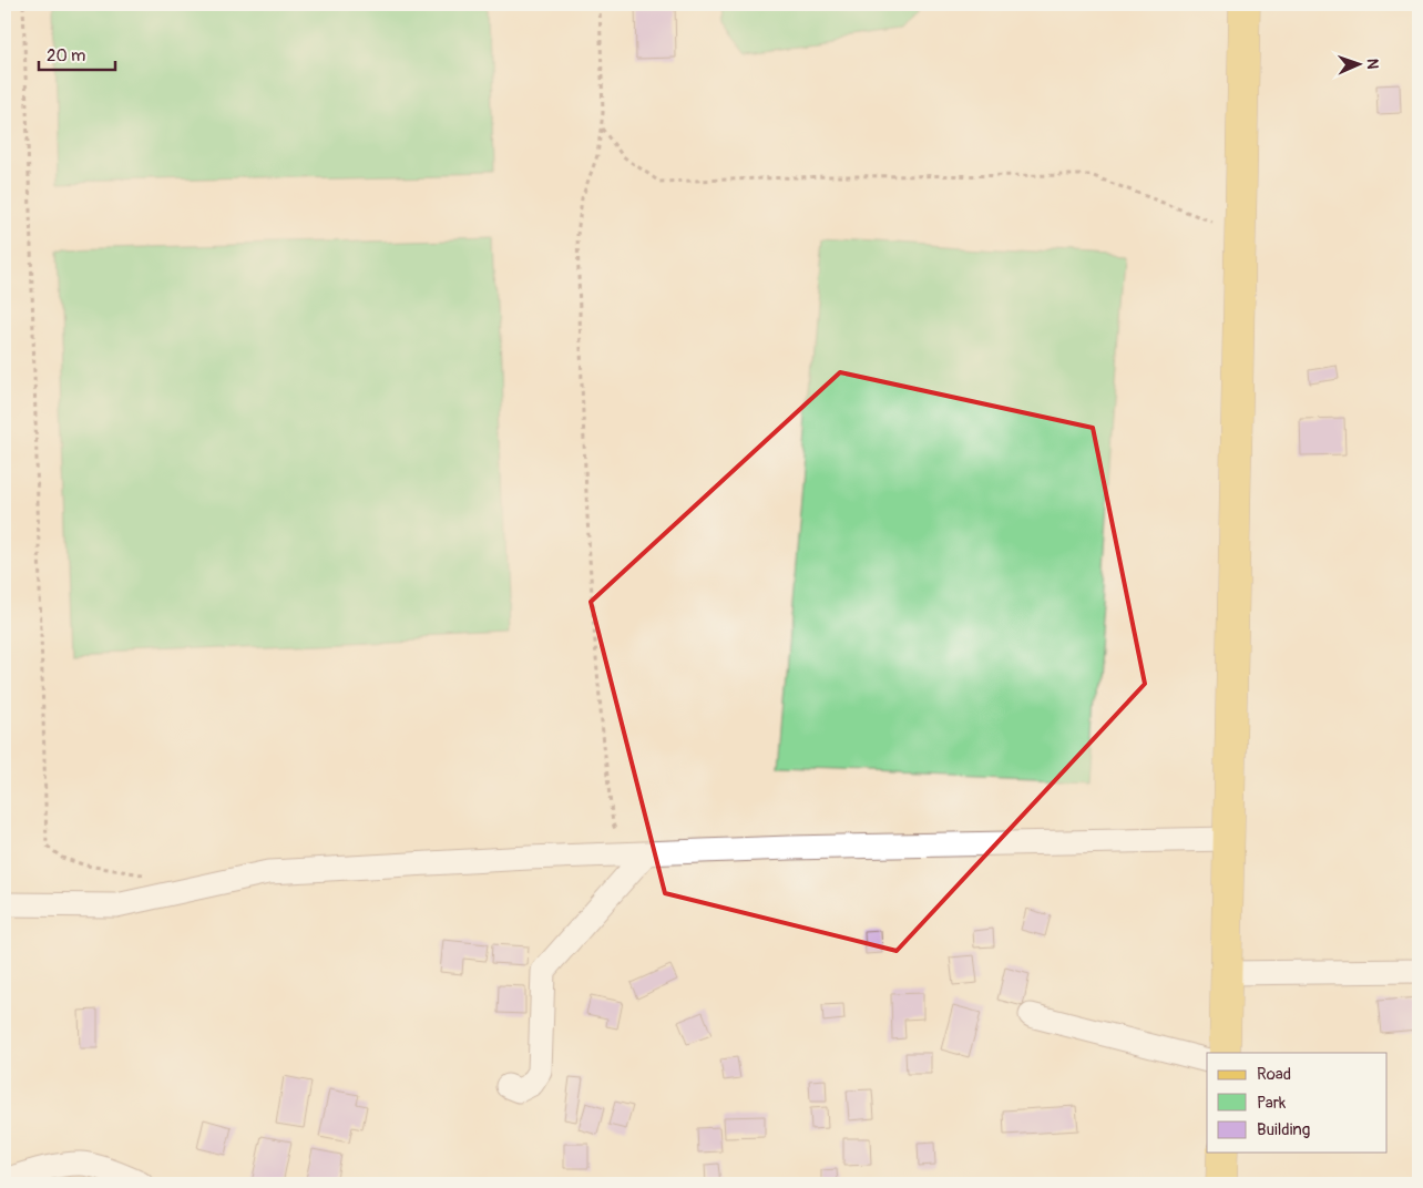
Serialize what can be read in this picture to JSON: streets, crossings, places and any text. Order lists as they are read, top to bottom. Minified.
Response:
{"legend":["Road","Park","Building"],"scale_bar":"20 m","north":"right"}
